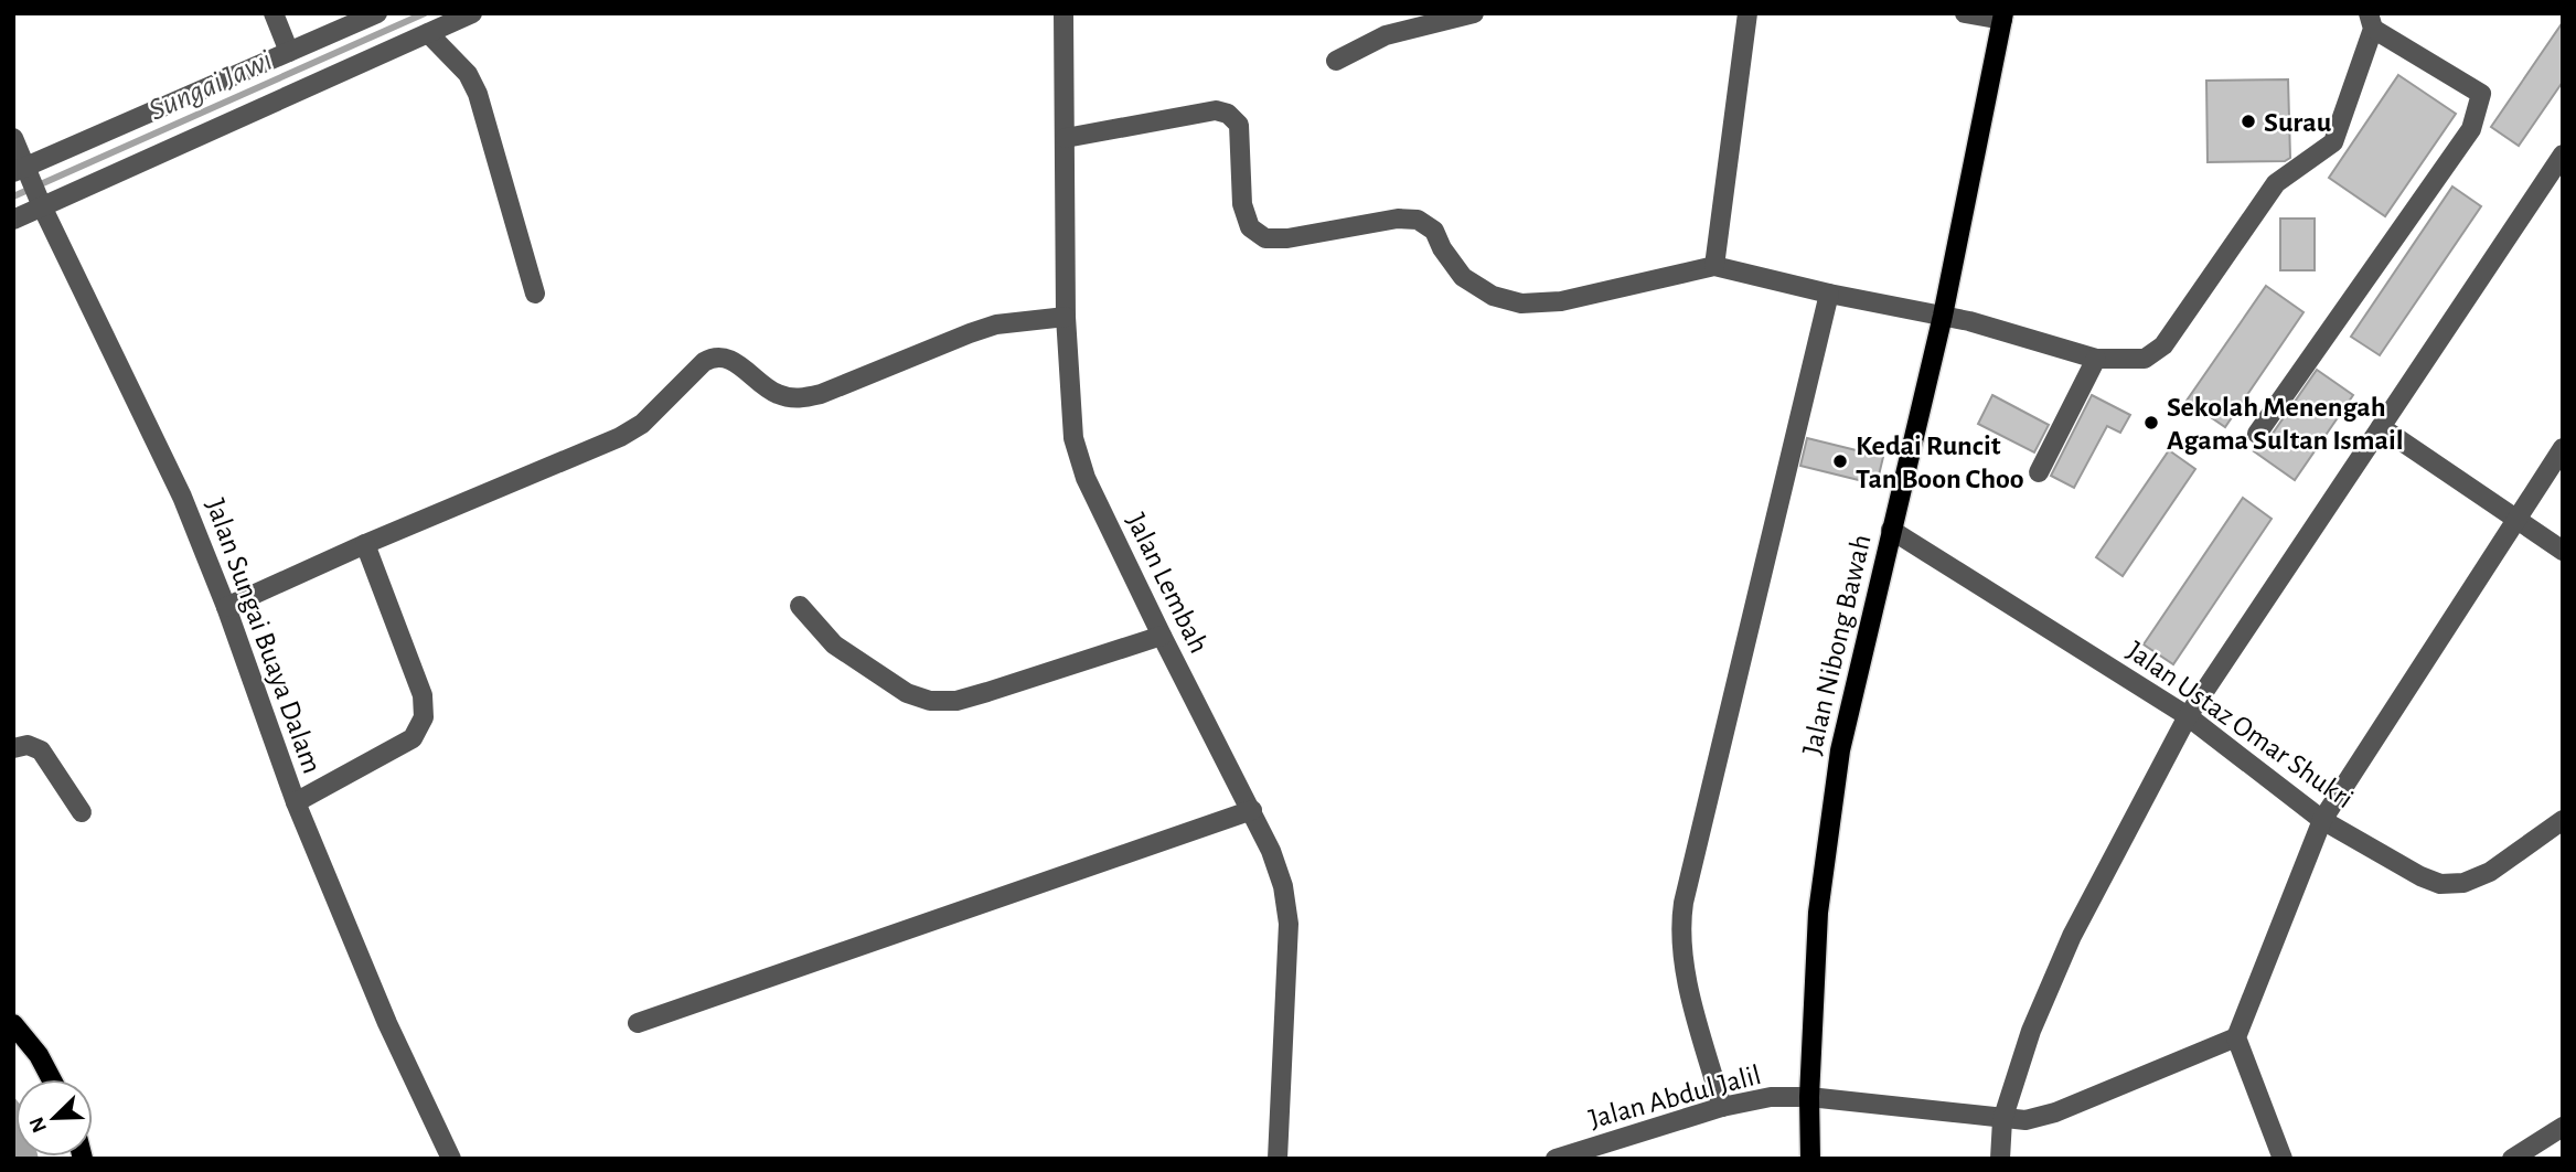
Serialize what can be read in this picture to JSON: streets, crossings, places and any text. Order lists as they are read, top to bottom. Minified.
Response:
{"streets":{"main road":["Jalan Nibong Bawah"],"street":["Jalan Lembah","Jalan Sungai Buaya Dalam","Jalan Ustaz Omar Shukri","Jalan Abdul Jalil"]},"crossings":[["Jalan Nibong Bawah","Jalan Ustaz Omar Shukri"],["Jalan Nibong Bawah","Jalan Abdul Jalil"]],"water":["Sungai Jawi"],"places":["Surau","Sekolah Menengah Agama Sultan Ismail","Kedai Runcit Tan Boon Choo"],"north":"bottom left"}
